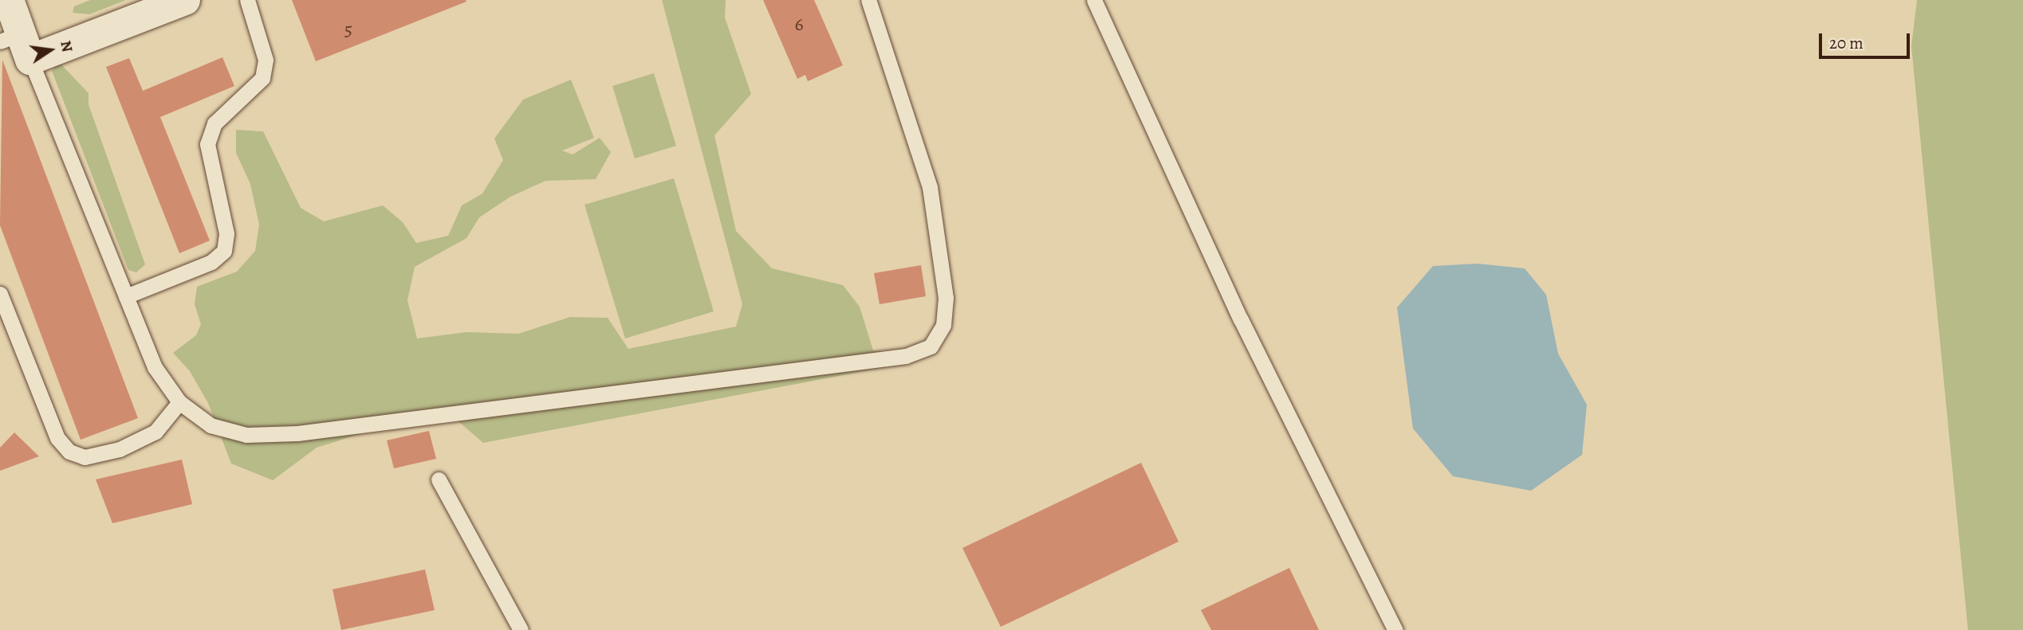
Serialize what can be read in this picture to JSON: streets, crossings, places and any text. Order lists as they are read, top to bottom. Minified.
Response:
{"house_numbers":["6","5"],"scale_bar":"20 m","north":"right"}
